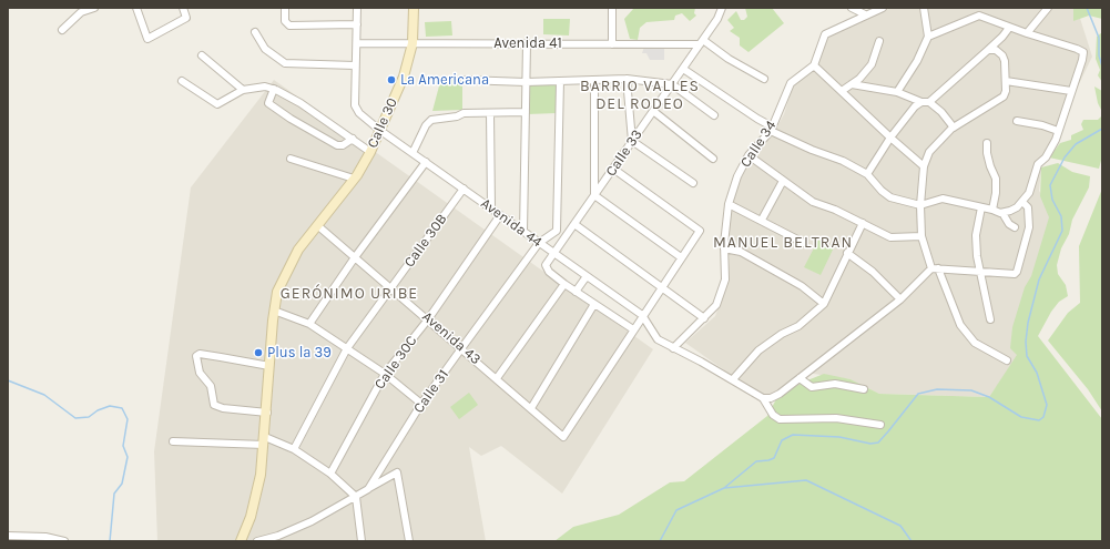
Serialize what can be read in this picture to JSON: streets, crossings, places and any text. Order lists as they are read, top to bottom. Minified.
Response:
{"streets":{"main road":["Calle 30"],"street":["Avenida 41","Calle 34","Calle 33","Avenida 44","Calle 30B","Avenida 43","Calle 30C","Calle 31"]},"crossings":[["Avenida 41","Calle 30"],["Avenida 41","Calle 33"],["Avenida 41","Avenida 44"],["Calle 30","Avenida 44"],["Calle 30","Avenida 43"],["Calle 33","Avenida 44"],["Avenida 44","Calle 30B"],["Avenida 44","Calle 30C"],["Avenida 44","Calle 31"],["Calle 30B","Avenida 43"],["Avenida 43","Calle 30C"],["Avenida 43","Calle 31"]],"districts":["BARRIO VALLES DEL RODEO","MANUEL BELTRAN","GERÓNIMO URIBE"],"places":["La Americana","Plus la 39"]}
